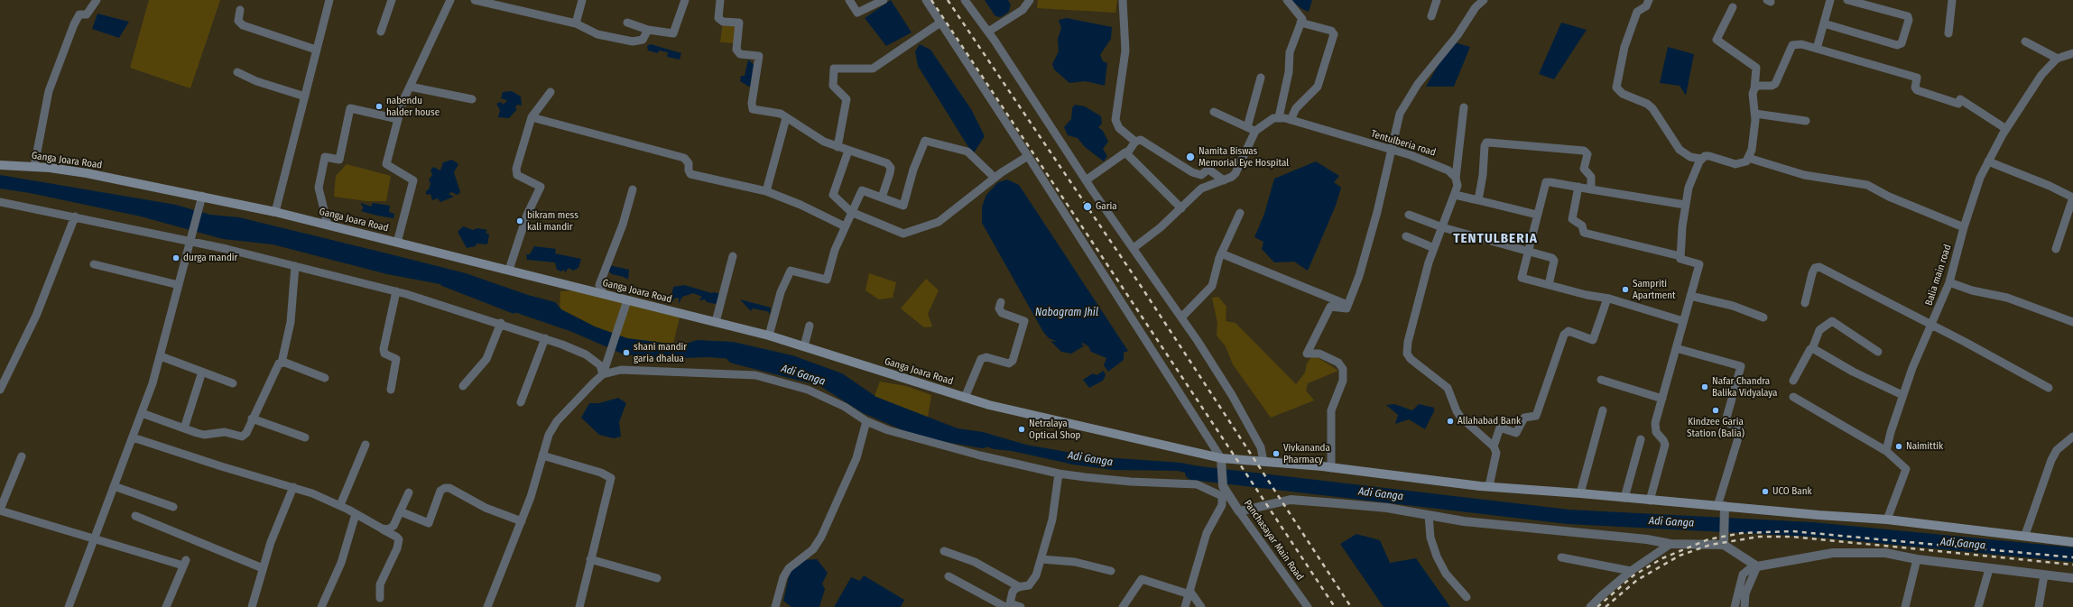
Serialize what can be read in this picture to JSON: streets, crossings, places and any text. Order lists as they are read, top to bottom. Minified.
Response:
{"streets":{"main road":["Ganga Joara Road"],"street":["Tentulberia road","Balia main road","Panchasayar Main Road"]},"crossings":[["Ganga Joara Road","Panchasayar Main Road"]],"districts":["TENTULBERIA"],"water":["Nabagram Jhil","Adi Ganga"],"places":["nabendu halder house","Namita Biswas Memorial Eye Hospital","Garia","bikram mess kali mandir","durga mandir","Sampriti Apartment","shani mandir garia dhalua","Nafar Chandra Balika Vidyalaya","Kindzee Garia Station (Balia)","Allahabad Bank","Netralaya Optical Shop","Naimittik","Vivkananda Pharmacy","UCO Bank"]}
